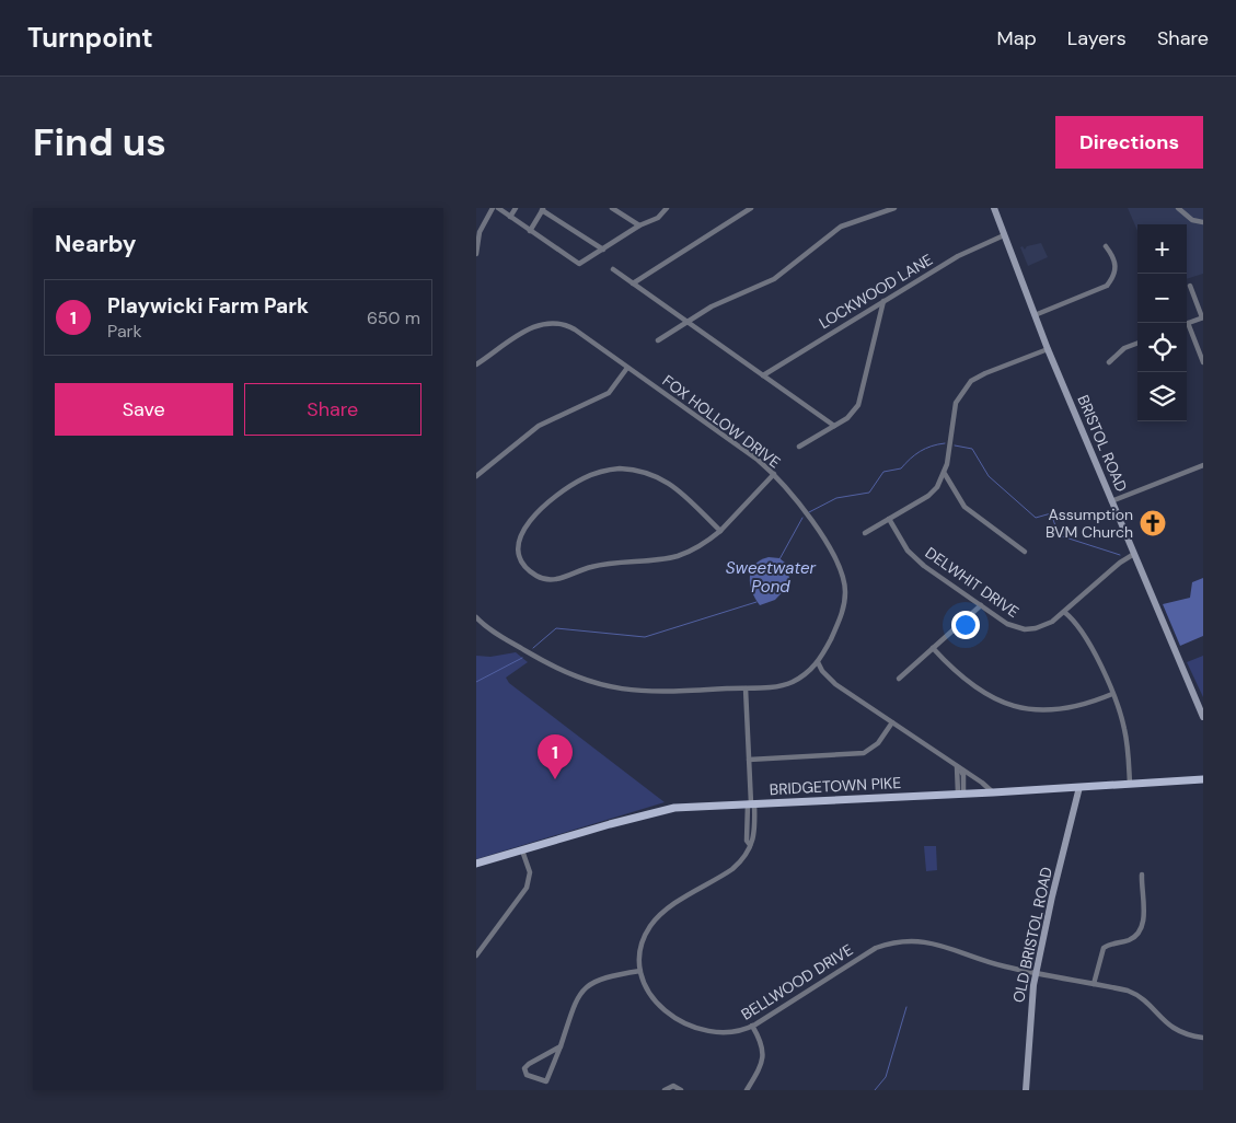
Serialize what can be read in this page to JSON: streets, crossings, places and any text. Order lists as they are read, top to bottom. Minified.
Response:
{"streets":{"main road":["BRISTOL ROAD","BRIDGETOWN PIKE","OLD BRISTOL ROAD"],"street":["LOCKWOOD LANE","FOX HOLLOW DRIVE","DELWHIT DRIVE","BELLWOOD DRIVE"]},"crossings":[["LOCKWOOD LANE","BRISTOL ROAD"],["FOX HOLLOW DRIVE","BELLWOOD DRIVE"],["BRISTOL ROAD","DELWHIT DRIVE"],["BRIDGETOWN PIKE","OLD BRISTOL ROAD"],["BRIDGETOWN PIKE","BELLWOOD DRIVE"],["OLD BRISTOL ROAD","BELLWOOD DRIVE"]],"water":["Sweetwater Pond"],"places":{"church":["Assumption BVM Church"]},"page":{"header":"Turnpoint","nav":["Map","Layers","Share"],"buttons":["Directions",["Save","Share"]],"title":"Find us","heading":"Nearby","map_buttons":["+","−"],"list":[{"mark":"1","name":"Playwicki Farm Park","note":"Park","value":"650 m"}],"pins":"1"}}
